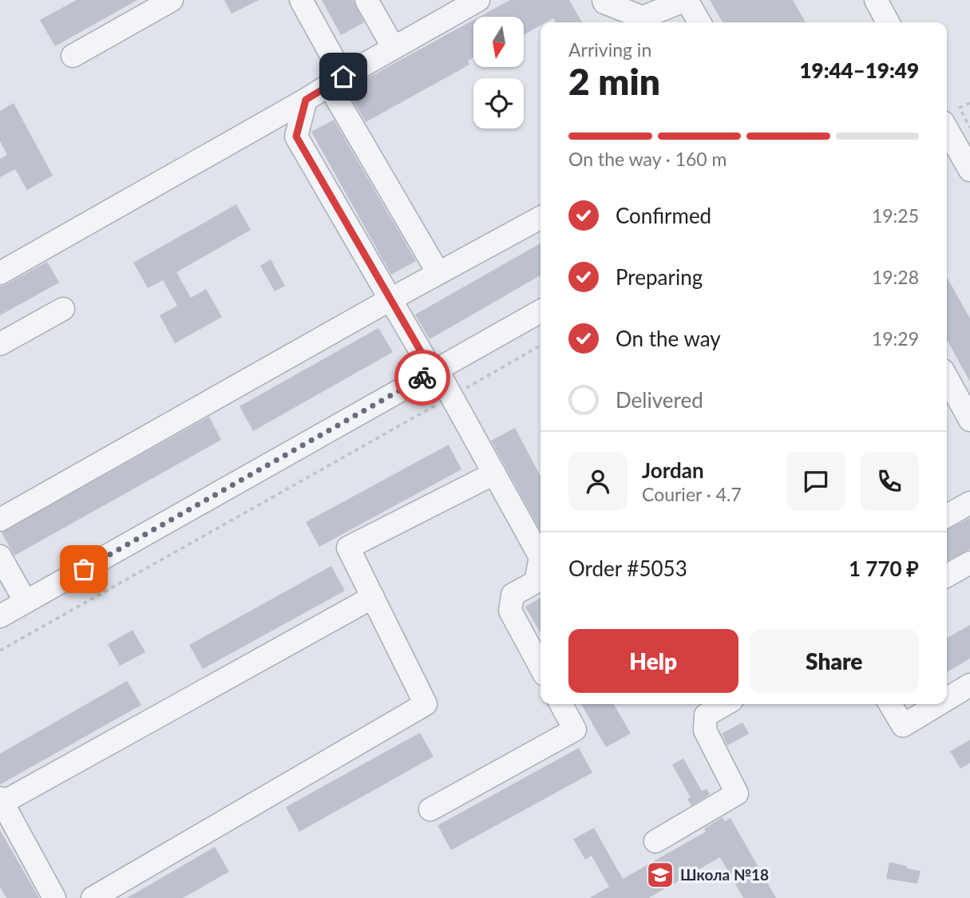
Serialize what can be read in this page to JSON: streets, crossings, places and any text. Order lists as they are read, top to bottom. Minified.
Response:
{"places":{"school or university":["Школа №18"]},"north":"bottom","page":{"heading":["2 min","Arriving in","19:44–19:49"],"panel":["Jordan","Courier · 4.7","Order #5053","1 770 ₽"],"bar":"On the way · 160 m","list":[["Confirmed","19:25"],["Preparing","19:28"],["On the way","19:29"],"Delivered"],"buttons":["Help","Share"]}}
